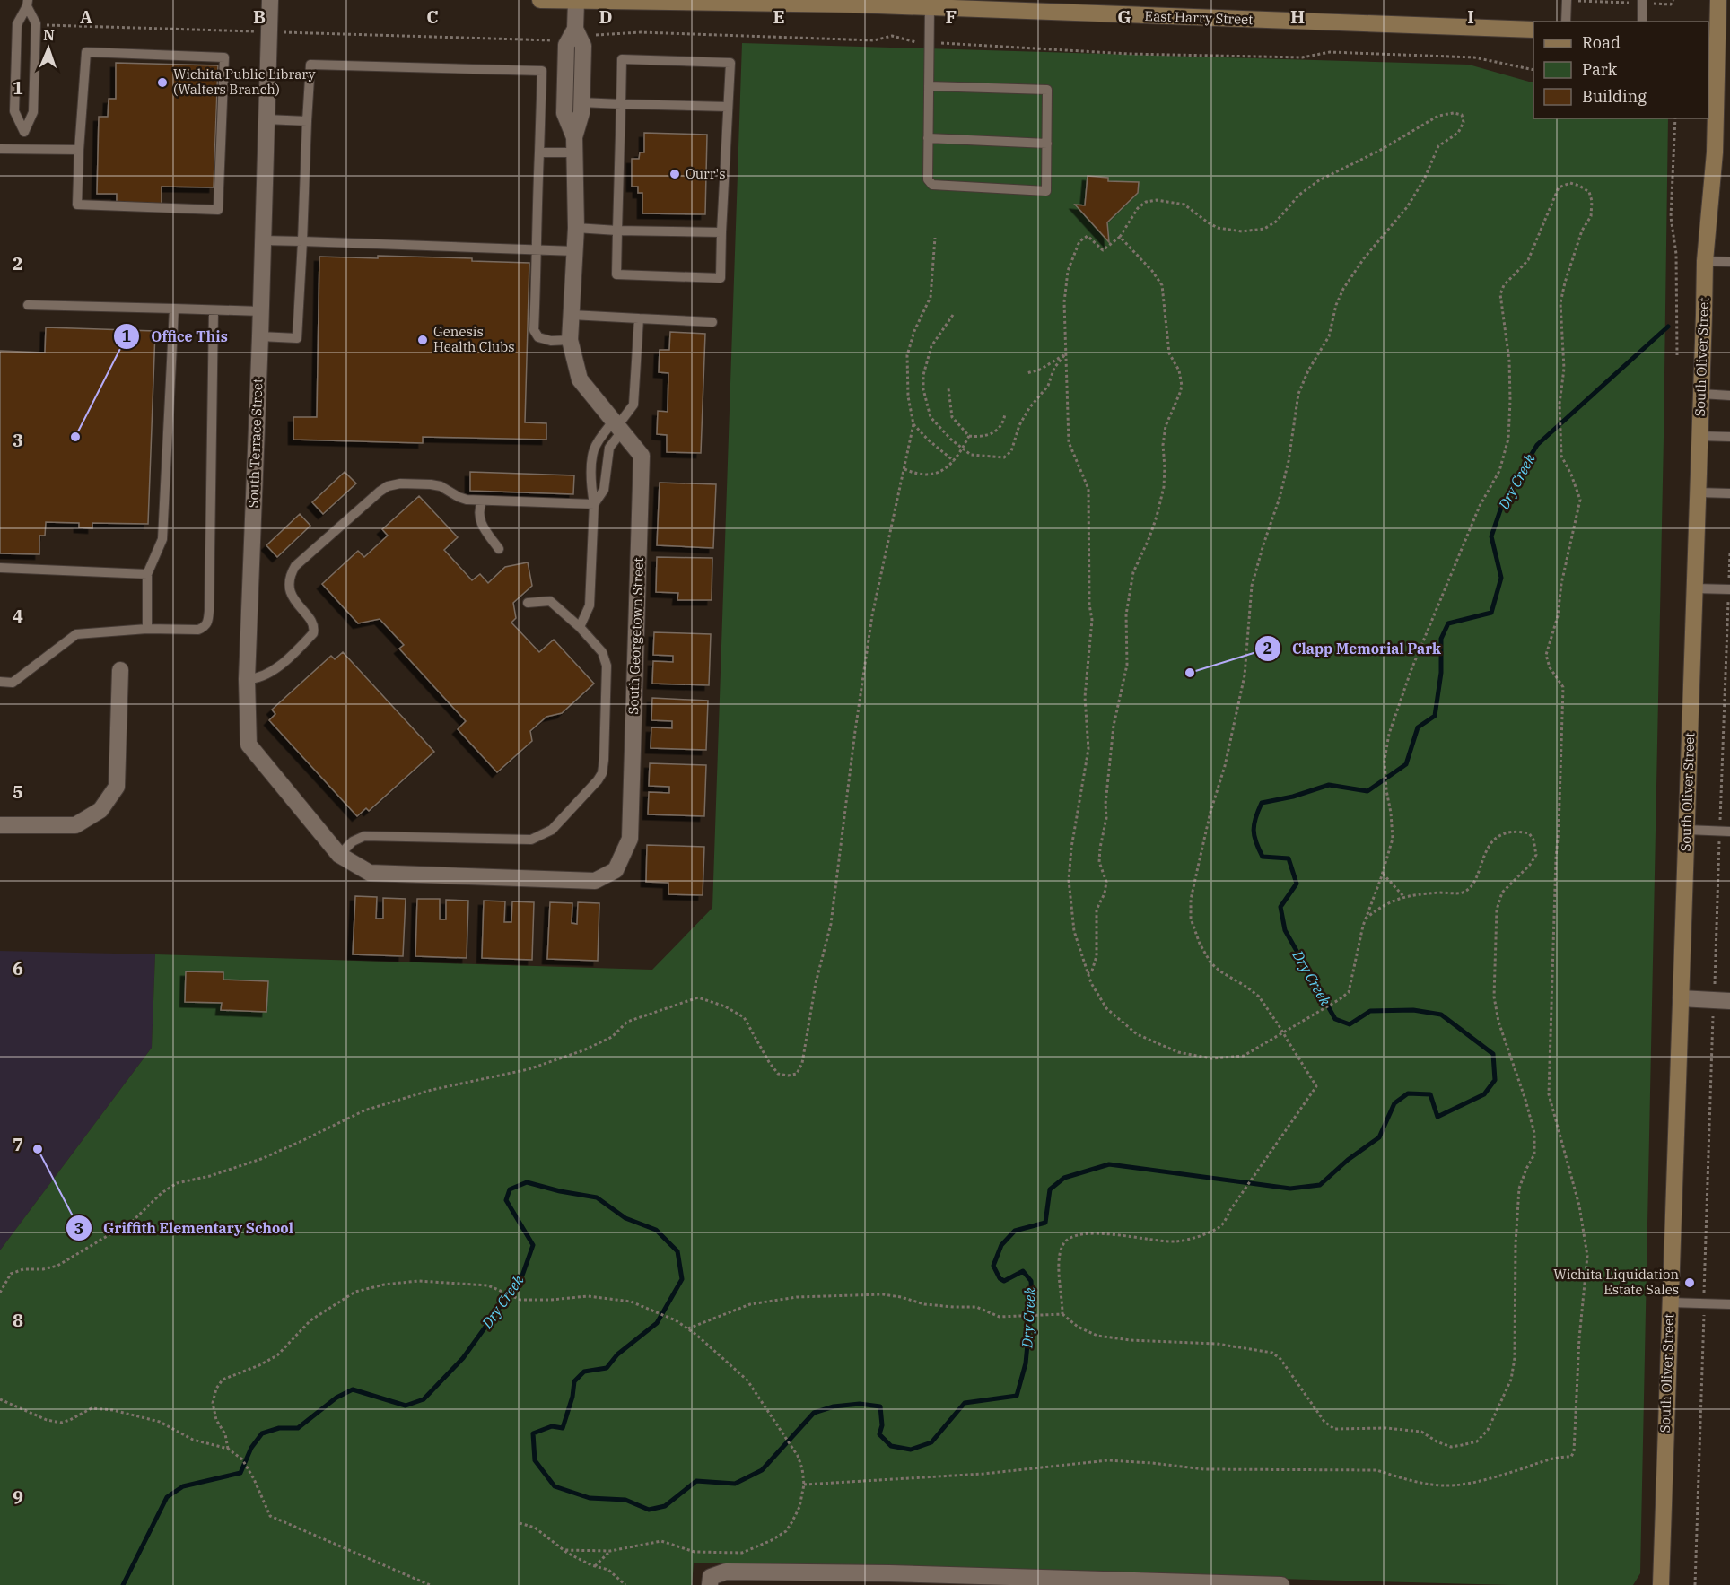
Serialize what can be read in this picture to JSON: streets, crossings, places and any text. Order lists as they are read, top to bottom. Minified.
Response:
{"streets":{"main road":["East Harry Street","South Oliver Street"],"street":["South Terrace Street","South Georgetown Street"]},"crossings":[["East Harry Street","South Georgetown Street"],["South Terrace Street","South Georgetown Street"]],"water":["Dry Creek"],"places":["Wichita Public Library (Walters Branch)","Ourr's","Genesis Health Clubs","Office This","Clapp Memorial Park","Griffith Elementary School","Wichita Liquidation Estate Sales"],"legend":["Road","Park","Building"],"north":"top","grid":{"columns":["A","B","C","D","E","F","G","H","I"],"rows":["1","2","3","4","5","6","7","8","9"]}}
